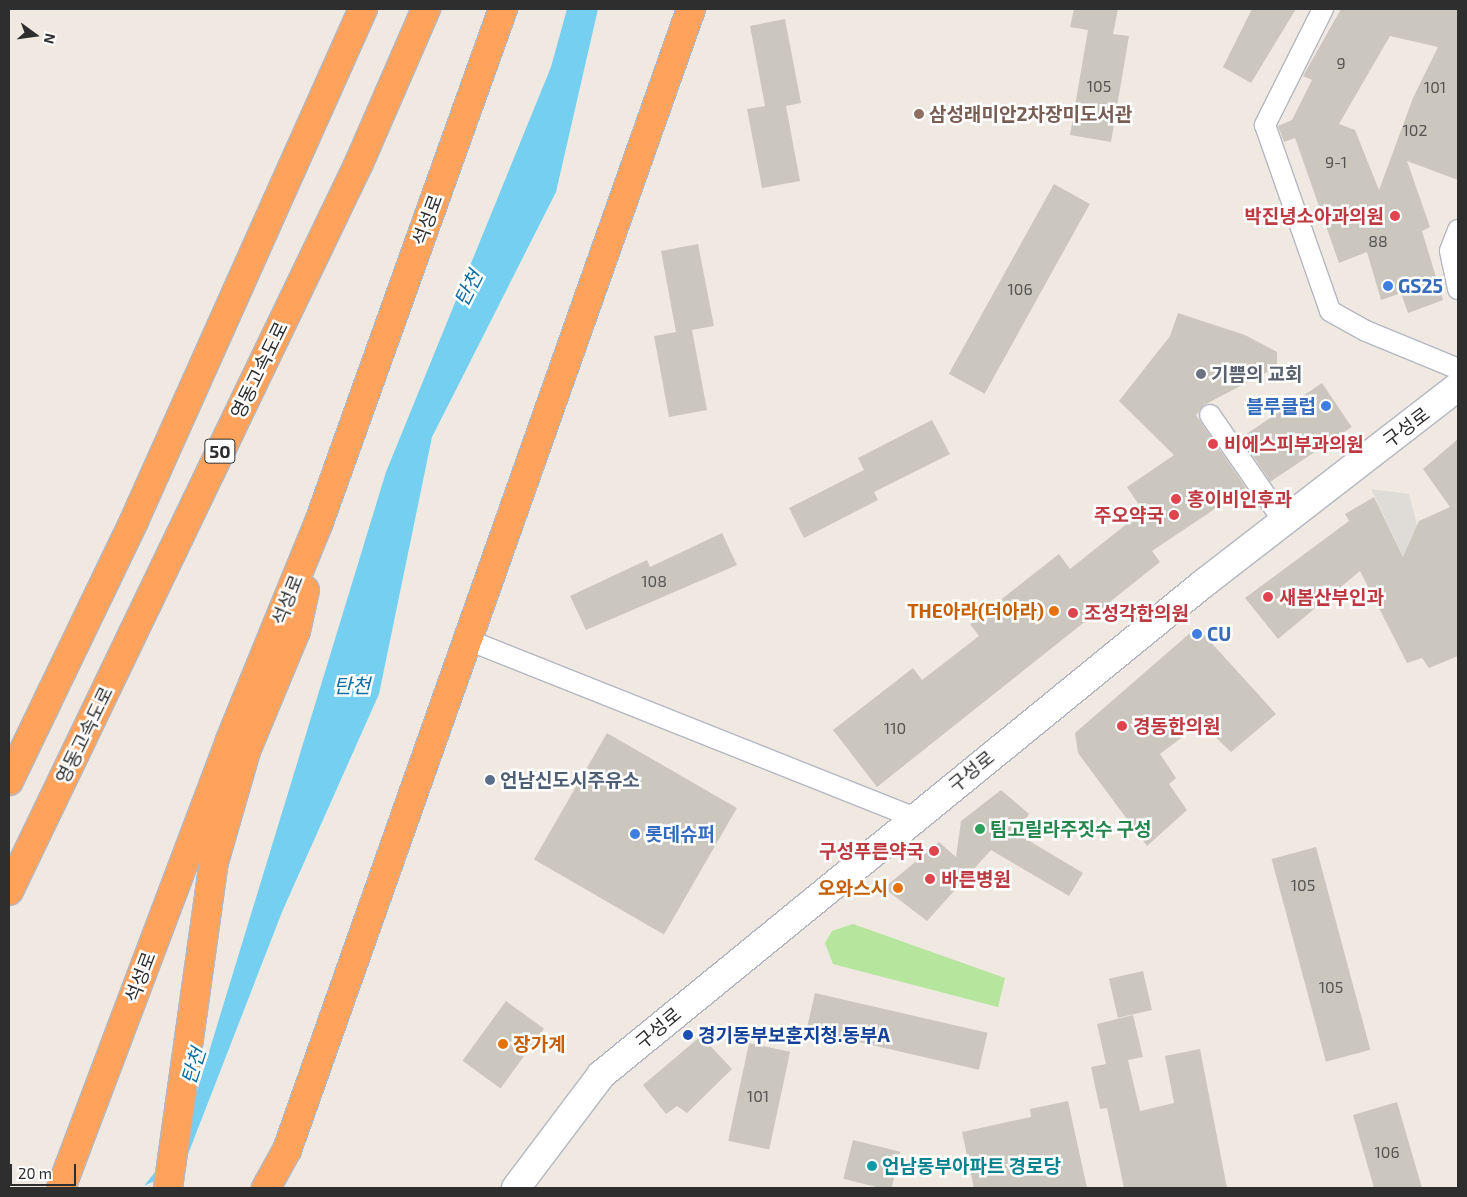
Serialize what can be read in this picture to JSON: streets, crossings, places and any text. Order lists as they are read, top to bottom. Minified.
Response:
{"streets":{"highway":["석성로","영동고속도로","50"],"main road":["구성로"]},"water":["탄천"],"places":["삼성래미안2차장미도서관","박진녕소아과의원","GS25","기쁨의 교회","블루클럽","비에스피부과의원","홍이비인후과","주오약국","새봄산부인과","THE아라(더아라)","조성각한의원","CU","경동한의원","언남신도시주유소","팀고릴라주짓수 구성","롯데슈퍼","구성푸른약국","바른병원","오와스시","경기동부보훈지청.동부A","장가계","언남동부아파트 경로당"],"house_numbers":["9","105","101","102","9-1","88","106","108","110","105","105","101","106"],"scale_bar":"20 m","north":"right"}
